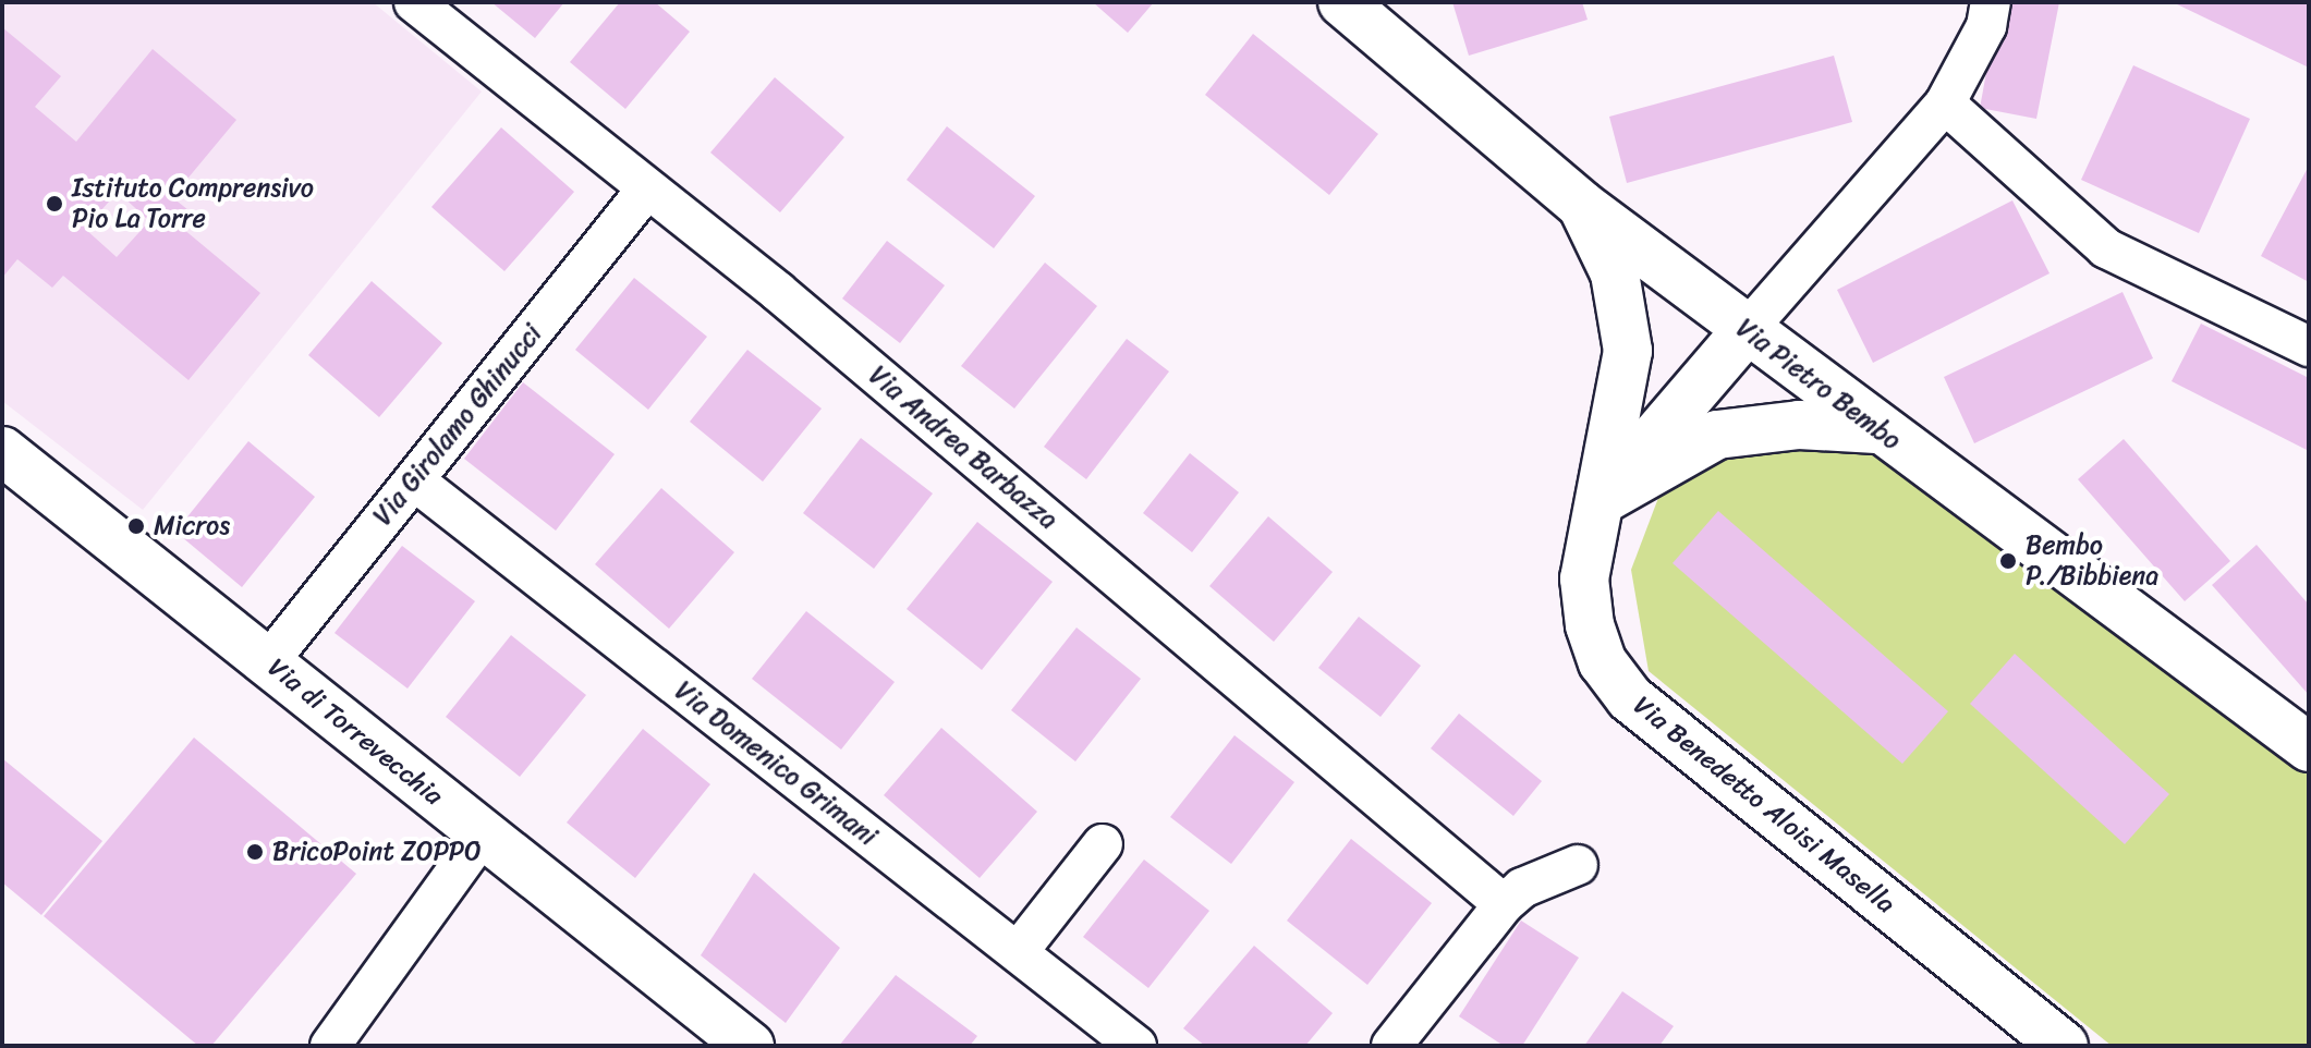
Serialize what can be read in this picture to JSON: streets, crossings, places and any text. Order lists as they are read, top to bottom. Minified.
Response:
{"streets":{"street":["Via Pietro Bembo","Via Girolamo Ghinucci","Via Andrea Barbazza","Via di Torrevecchia","Via Domenico Grimani","Via Benedetto Aloisi Masella"]},"crossings":[["Via Pietro Bembo","Via Benedetto Aloisi Masella"],["Via Girolamo Ghinucci","Via Andrea Barbazza"],["Via Girolamo Ghinucci","Via di Torrevecchia"],["Via Girolamo Ghinucci","Via Domenico Grimani"]],"places":["Istituto Comprensivo Pio La Torre","Micros","Bembo P./Bibbiena","BricoPoint ZOPPO"]}
